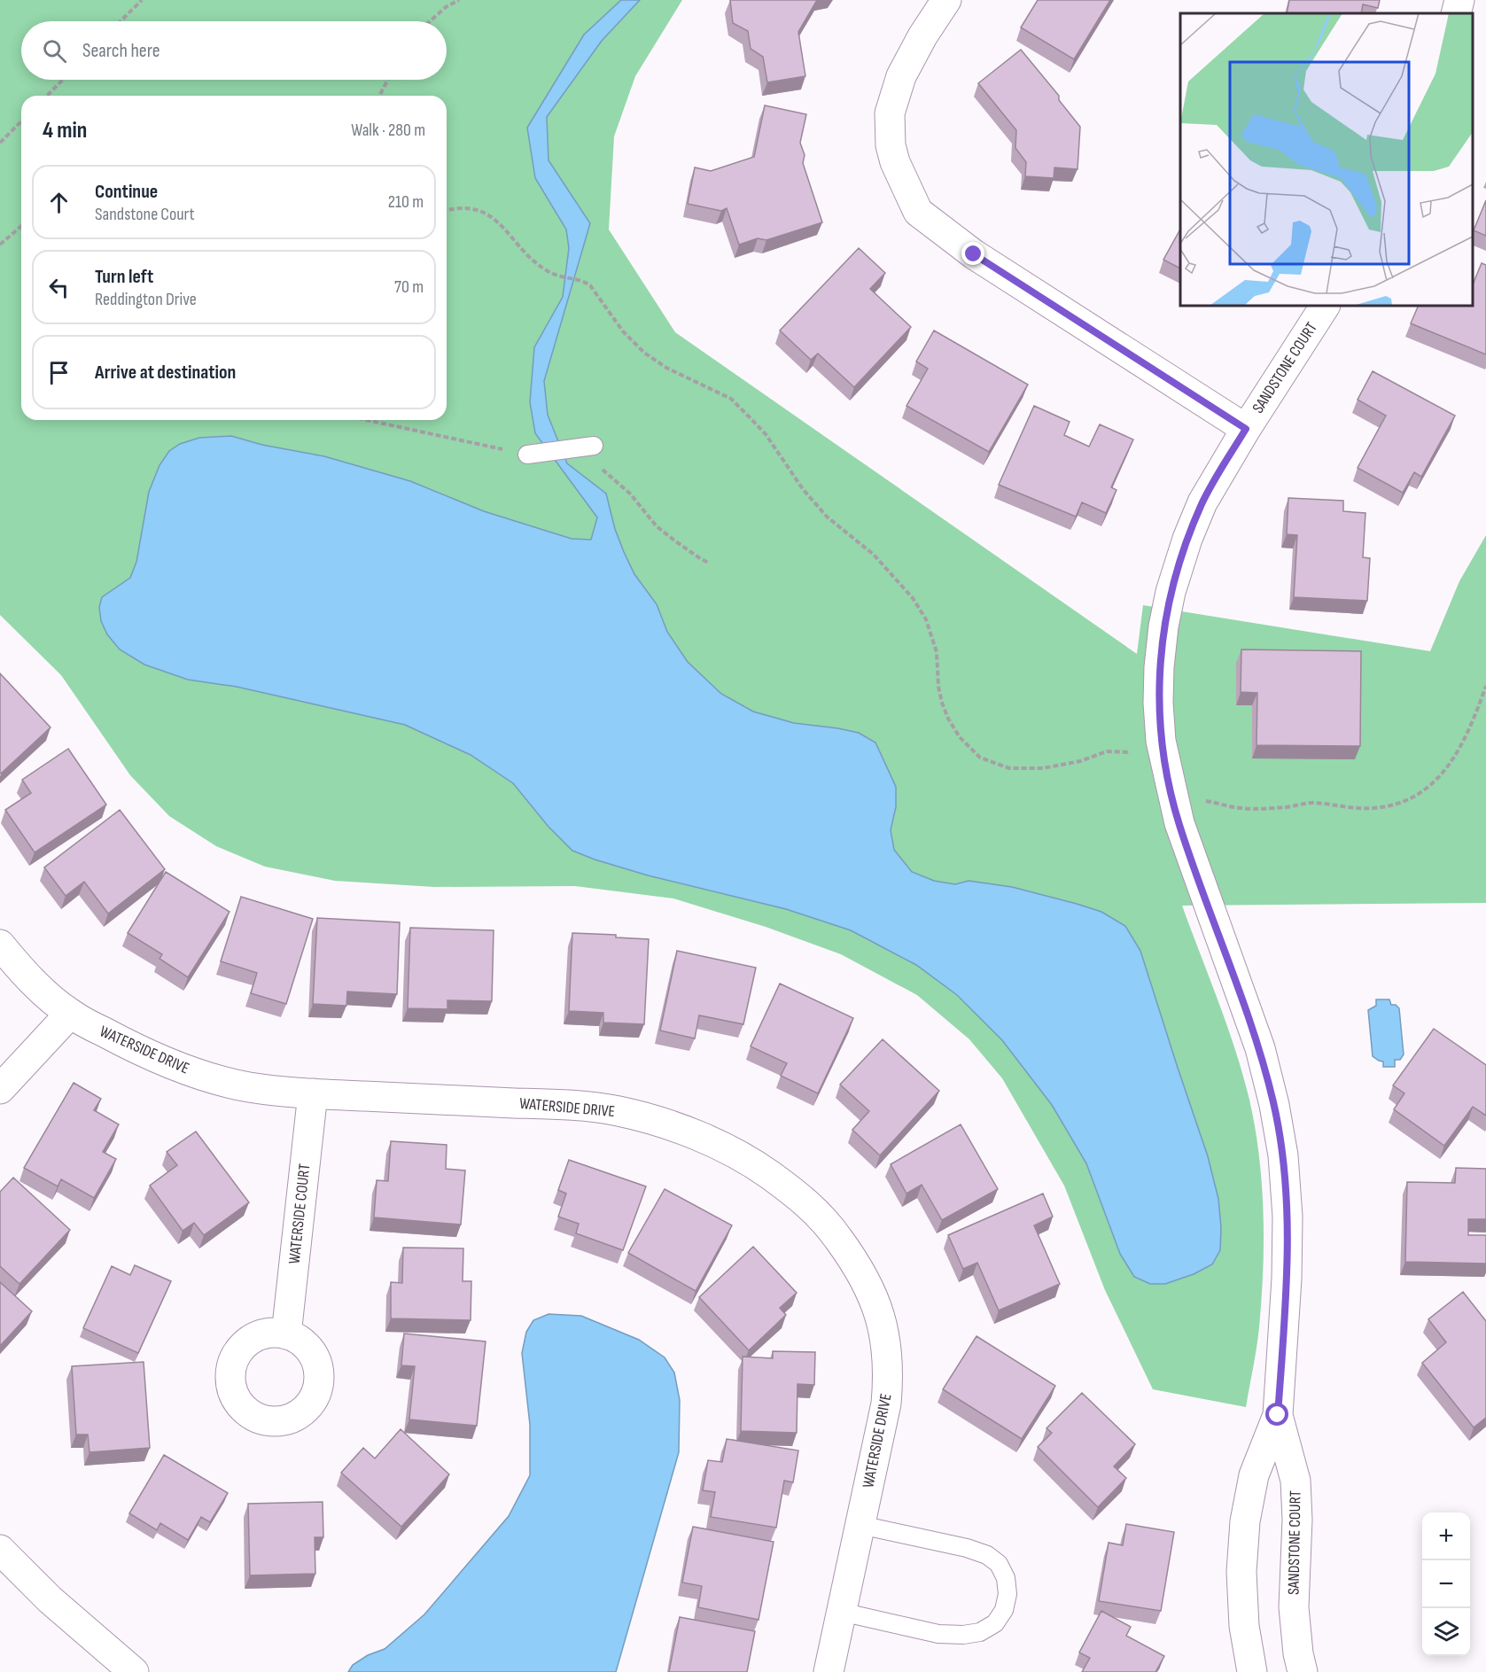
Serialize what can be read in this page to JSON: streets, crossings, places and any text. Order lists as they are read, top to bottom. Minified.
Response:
{"streets":{"street":["SANDSTONE COURT","WATERSIDE DRIVE","WATERSIDE COURT"]},"crossings":[["WATERSIDE DRIVE","WATERSIDE COURT"]],"page":{"search":"Search here","heading":["4 min","Walk · 280 m"],"list":[["Continue","Sandstone Court","210 m"],["Turn left","Reddington Drive","70 m"],"Arrive at destination"],"map_buttons":["+","−"]}}
